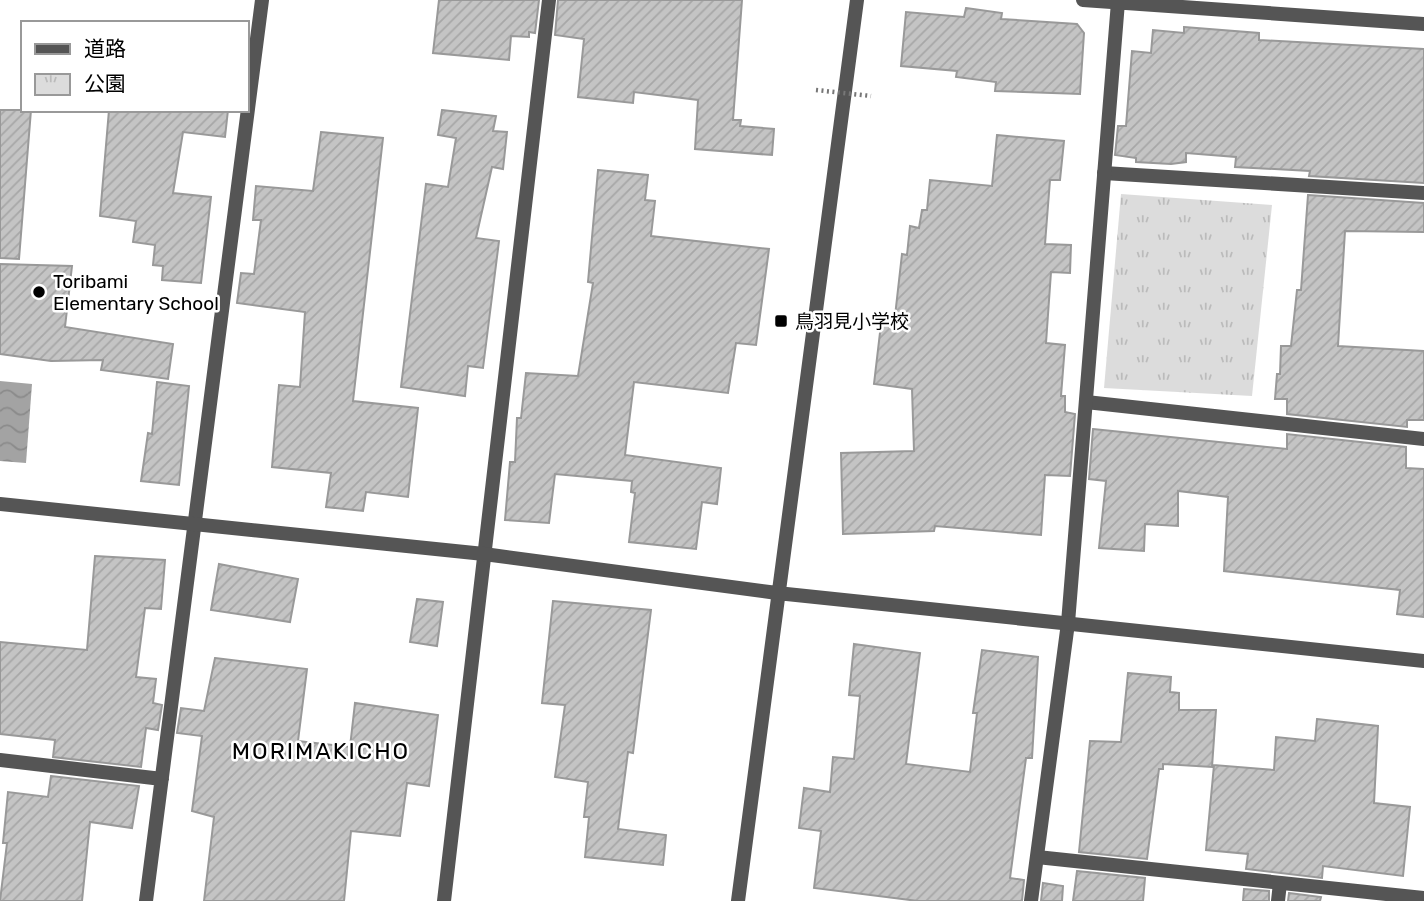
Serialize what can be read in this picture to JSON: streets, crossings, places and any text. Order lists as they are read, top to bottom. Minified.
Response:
{"districts":["MORIMAKICHO"],"places":{"other":["Toribami Elementary School"],"transit":["鳥羽見小学校"]},"legend":["道路","公園"]}
